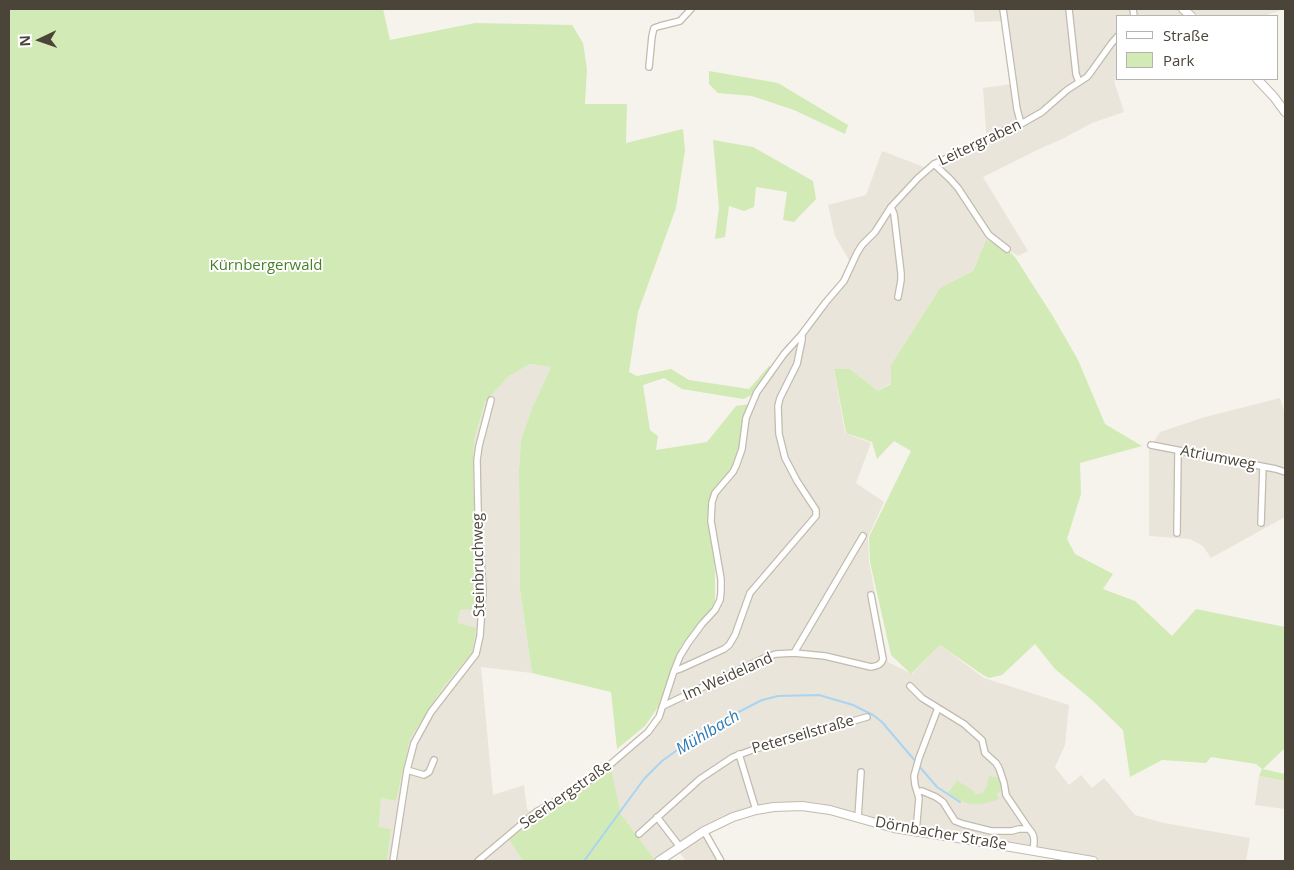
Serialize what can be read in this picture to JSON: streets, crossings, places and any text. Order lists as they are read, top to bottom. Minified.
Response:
{"streets":{"street":["Leitergraben","Atriumweg","Steinbruchweg","Im Weideland","Peterseilstraße","Seerbergstraße","Dörnbacher Straße"]},"crossings":[["Leitergraben","Seerbergstraße"],["Im Weideland","Seerbergstraße"],["Peterseilstraße","Dörnbacher Straße"]],"water":["Mühlbach"],"parks":["Kürnbergerwald"],"legend":["Straße","Park"],"north":"left"}
